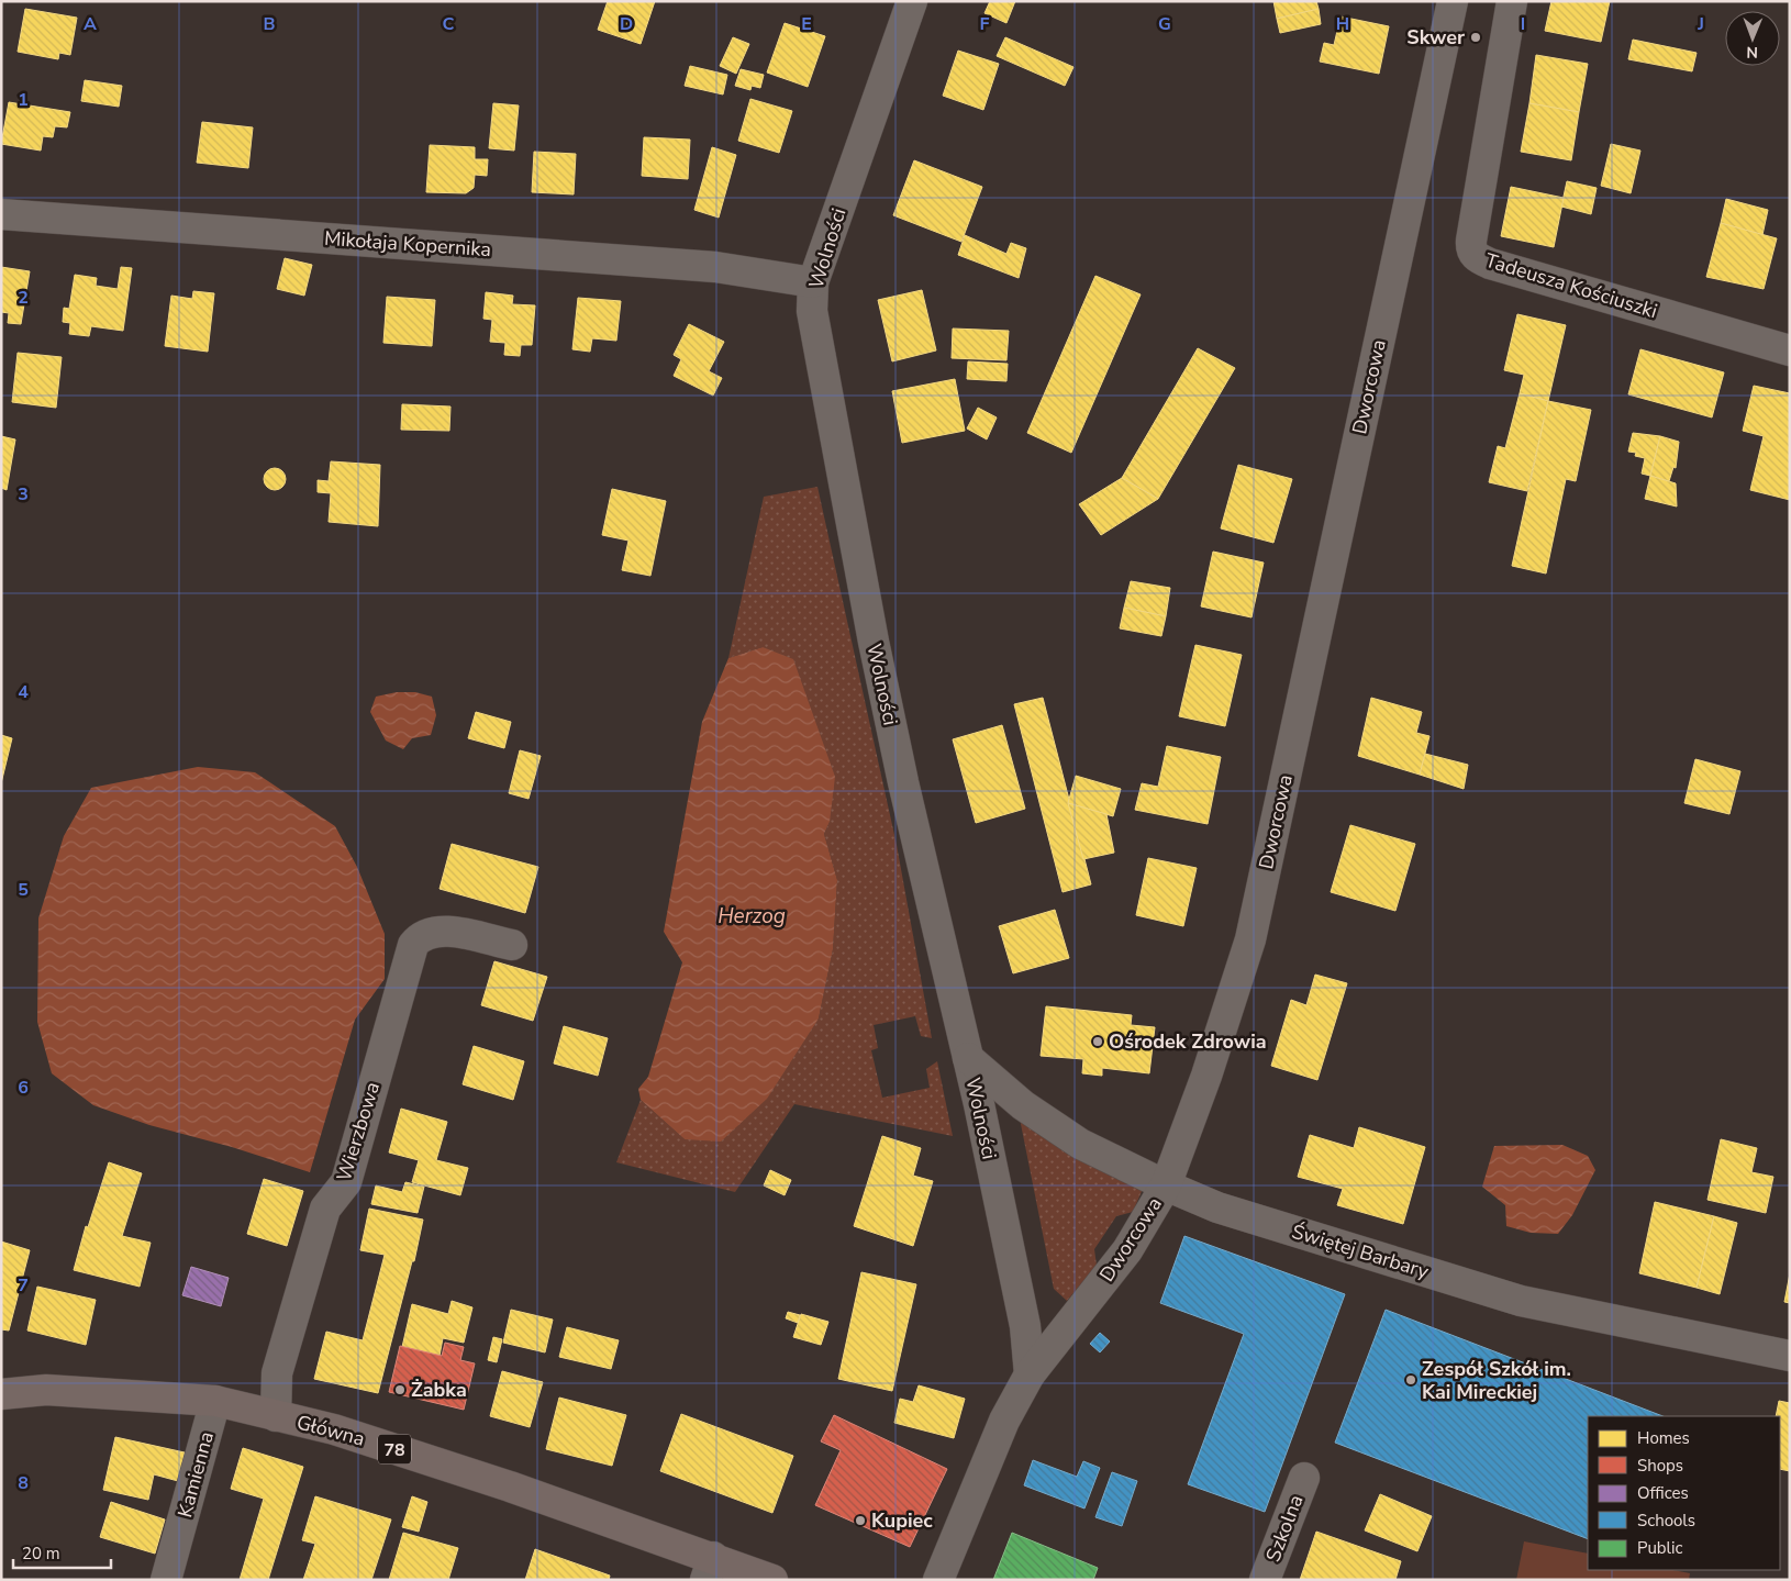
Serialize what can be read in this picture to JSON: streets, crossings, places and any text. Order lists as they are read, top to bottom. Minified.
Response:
{"streets":{"main road":["Główna","78"],"street":["Mikołaja Kopernika","Wolności","Tadeusza Kościuszki","Dworcowa","Wierzbowa","Świętej Barbary","Kamienna","Szkolna"]},"crossings":[["Mikołaja Kopernika","Wolności"],["Wolności","Dworcowa"],["Wolności","Świętej Barbary"],["Dworcowa","Świętej Barbary"],["Wierzbowa","Główna"],["Główna","Kamienna"]],"water":["Herzog"],"places":["Skwer","Ośrodek Zdrowia","Zespół Szkół im. Kai Mireckiej","Żabka","Kupiec"],"legend":["Homes","Shops","Offices","Schools","Public"],"scale_bar":"20 m","north":"bottom","grid":{"columns":["A","B","C","D","E","F","G","H","I","J"],"rows":["1","2","3","4","5","6","7","8"]}}
